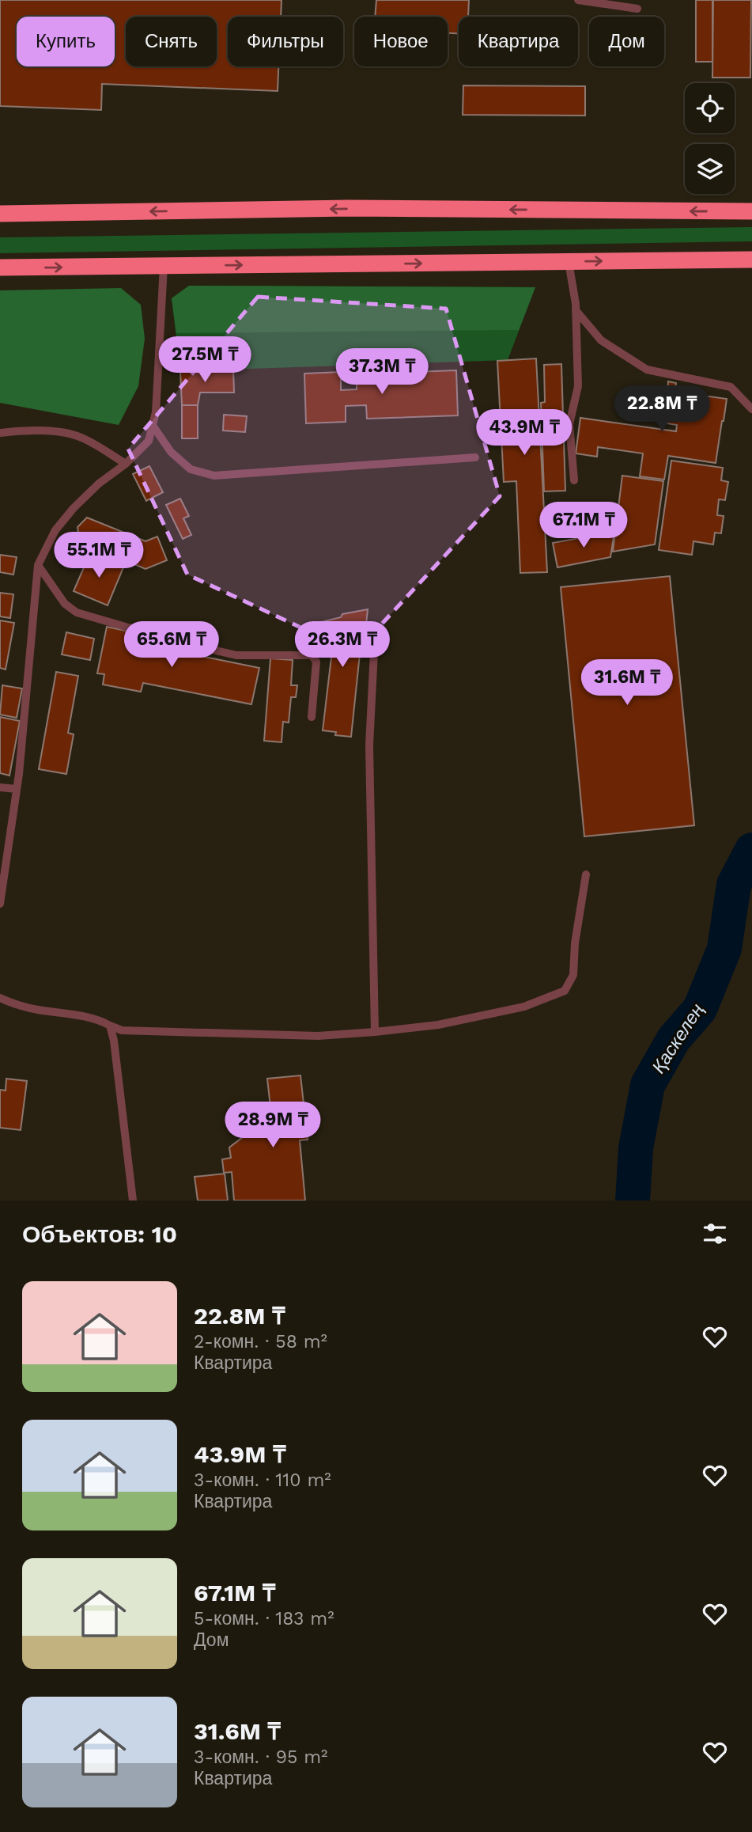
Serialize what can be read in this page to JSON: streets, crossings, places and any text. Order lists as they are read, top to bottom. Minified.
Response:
{"water":["Қаскелең"],"page":{"chip":["Купить","Снять","Фильтры","Новое","Квартира","Дом"],"price":["27.5M ₸","37.3M ₸","22.8M ₸","43.9M ₸","67.1M ₸","55.1M ₸","65.6M ₸","26.3M ₸","31.6M ₸","28.9M ₸"],"heading":"Объектов: 10","list":[{"name":"22.8M ₸","note":"2-комн. · 58 m² · Квартира"},{"name":"43.9M ₸","note":"3-комн. · 110 m² · Квартира"},{"name":"67.1M ₸","note":"5-комн. · 183 m² · Дом"},{"name":"31.6M ₸","note":"3-комн. · 95 m² · Квартира"}]}}
